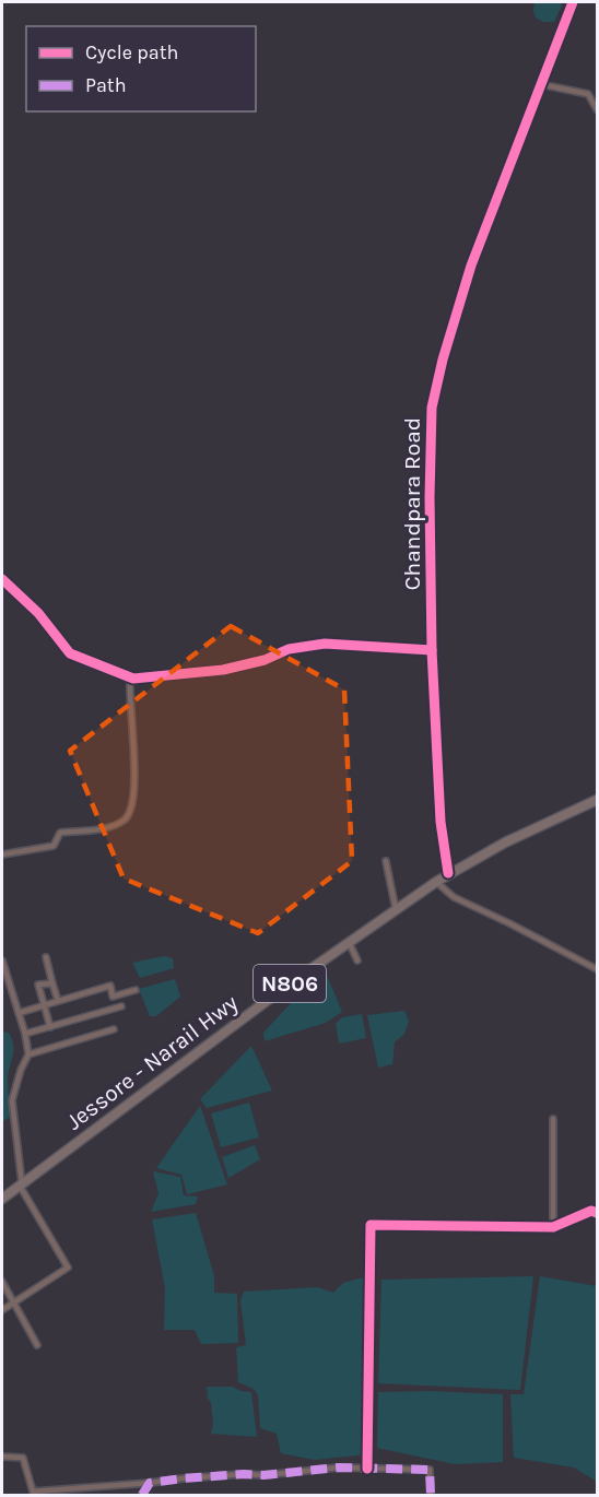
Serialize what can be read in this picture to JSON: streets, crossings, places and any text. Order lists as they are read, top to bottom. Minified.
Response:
{"streets":{"highway":["N806","Jessore - Narail Hwy"],"street":["Chandpara Road"]},"crossings":[["Chandpara Road","Jessore - Narail Hwy"]],"legend":["Cycle path","Path"]}
